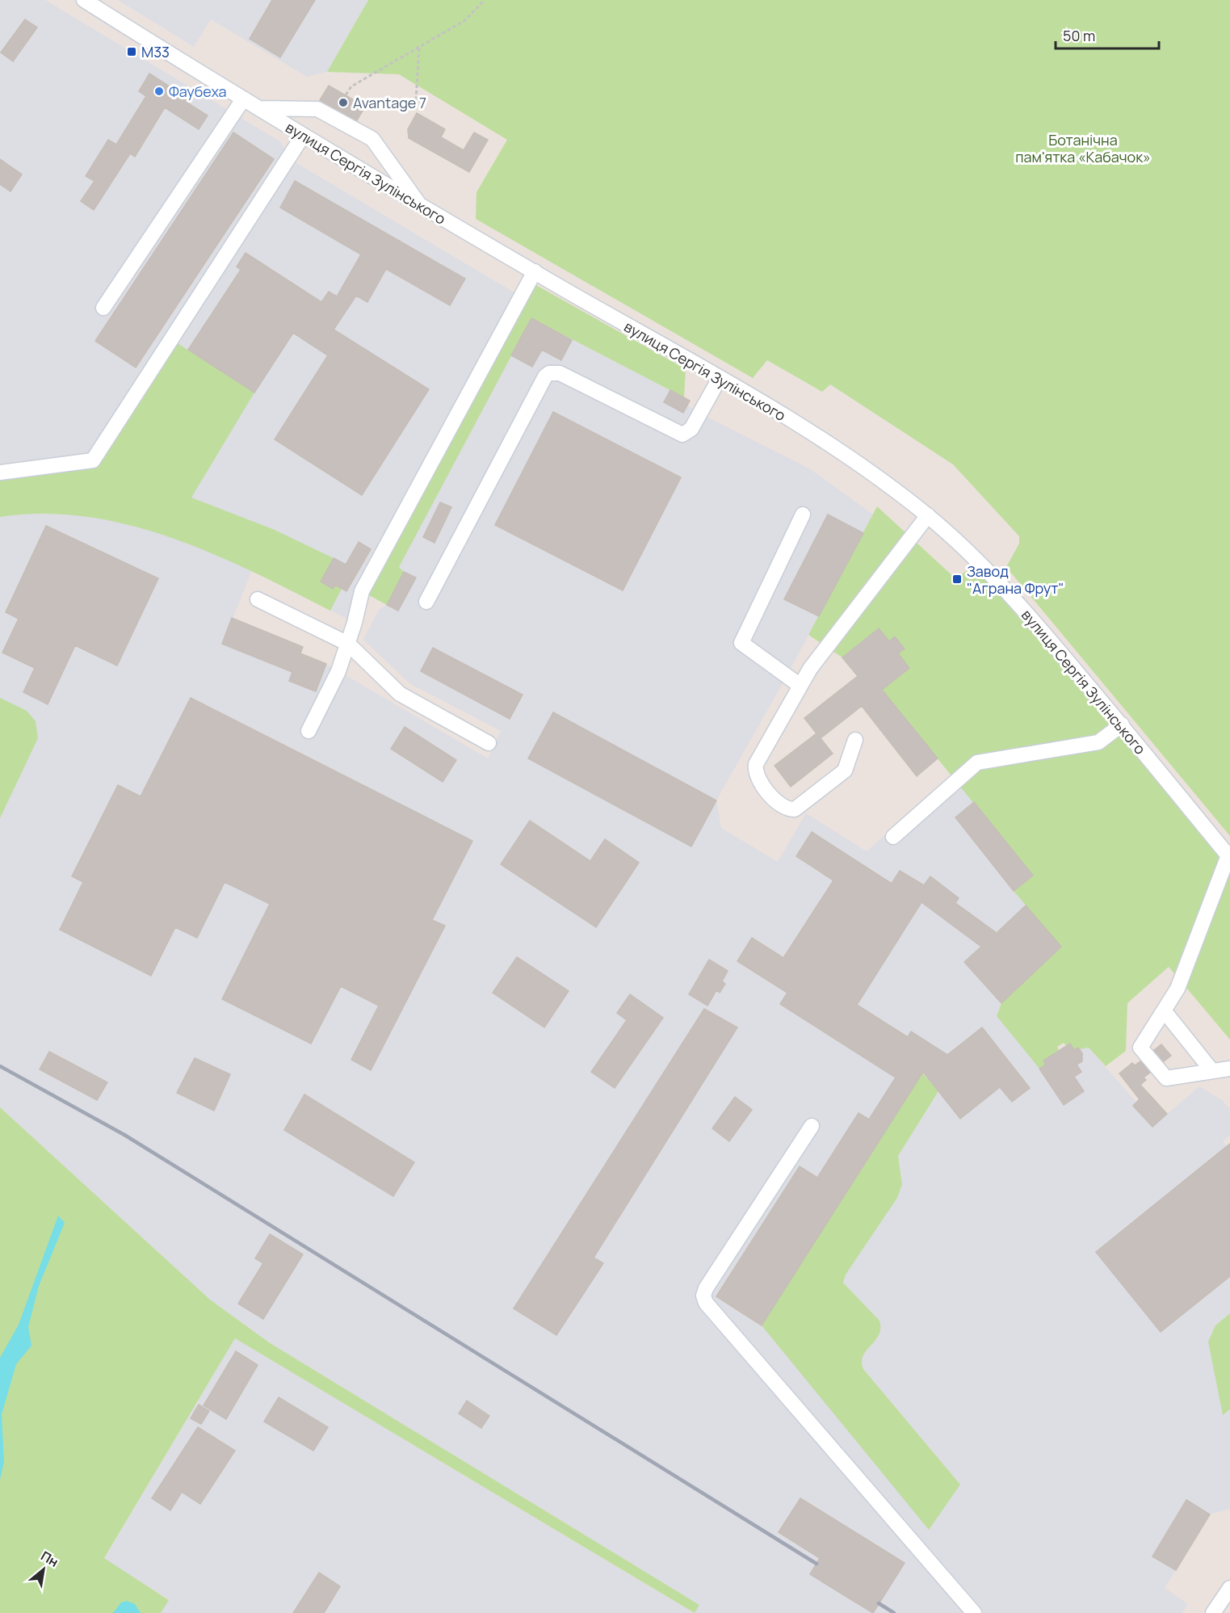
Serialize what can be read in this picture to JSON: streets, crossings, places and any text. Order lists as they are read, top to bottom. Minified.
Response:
{"streets":{"street":["вулиця Сергія Зулінського"]},"parks":["Ботанічна пам'ятка «Кабачок»"],"places":{"transit":["М33","Завод \"Аграна Фрут\""],"other":["Фаубеха","Avantage 7"]},"scale_bar":"50 m","north":"top right"}
